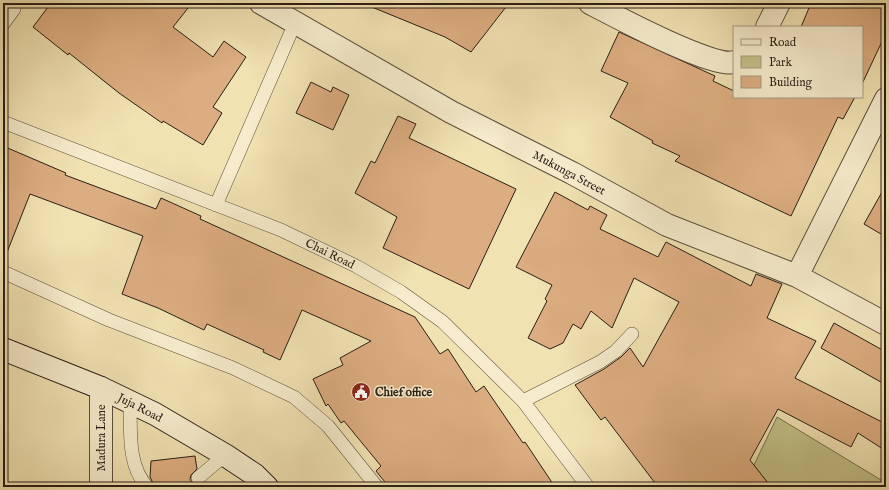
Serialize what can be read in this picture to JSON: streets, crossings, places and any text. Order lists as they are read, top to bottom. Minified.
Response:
{"streets":{"street":["Mukunga Street","Juja Road","Madura Lane"],"lane":["Chai Road"]},"crossings":[["Juja Road","Madura Lane"]],"places":{"public building":["Chief office"]},"legend":["Road","Park","Building"]}
